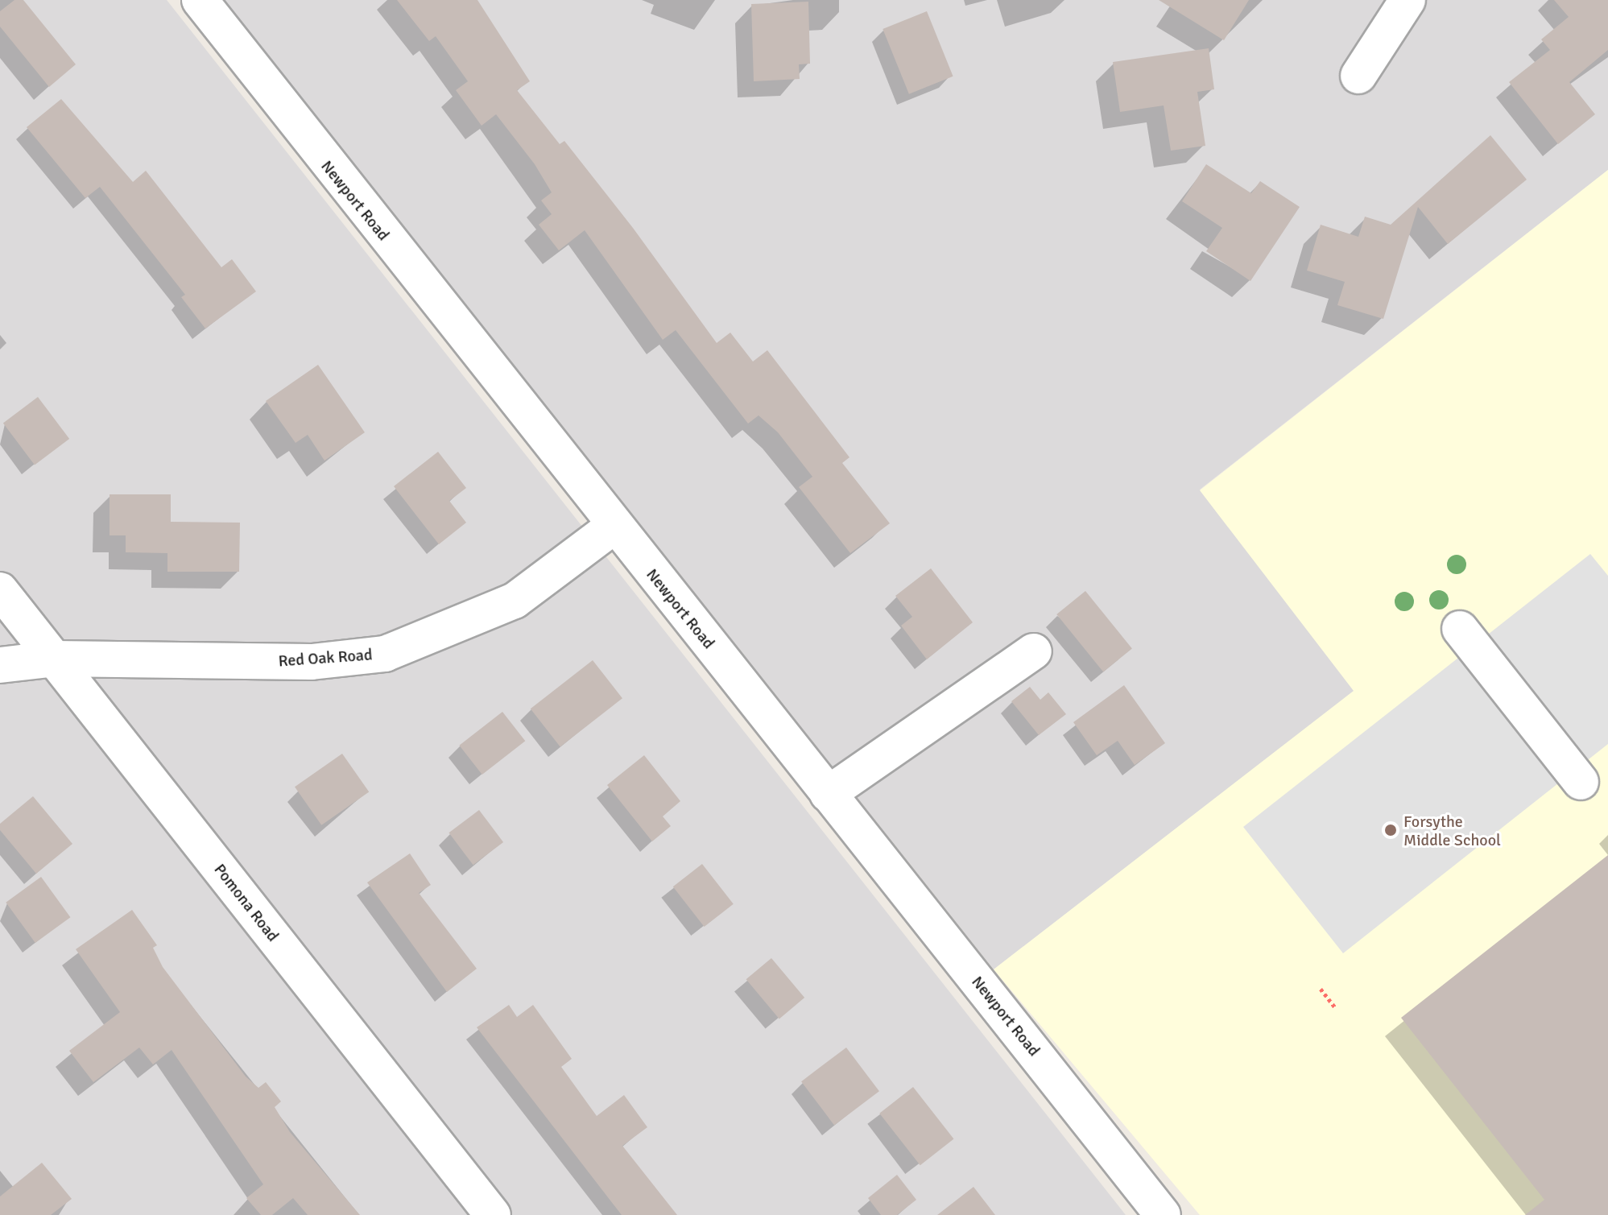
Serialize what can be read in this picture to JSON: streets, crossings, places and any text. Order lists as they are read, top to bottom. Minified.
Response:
{"streets":{"street":["Newport Road","Red Oak Road","Pomona Road"]},"crossings":[["Newport Road","Red Oak Road"],["Red Oak Road","Pomona Road"]],"places":["Forsythe Middle School"]}
